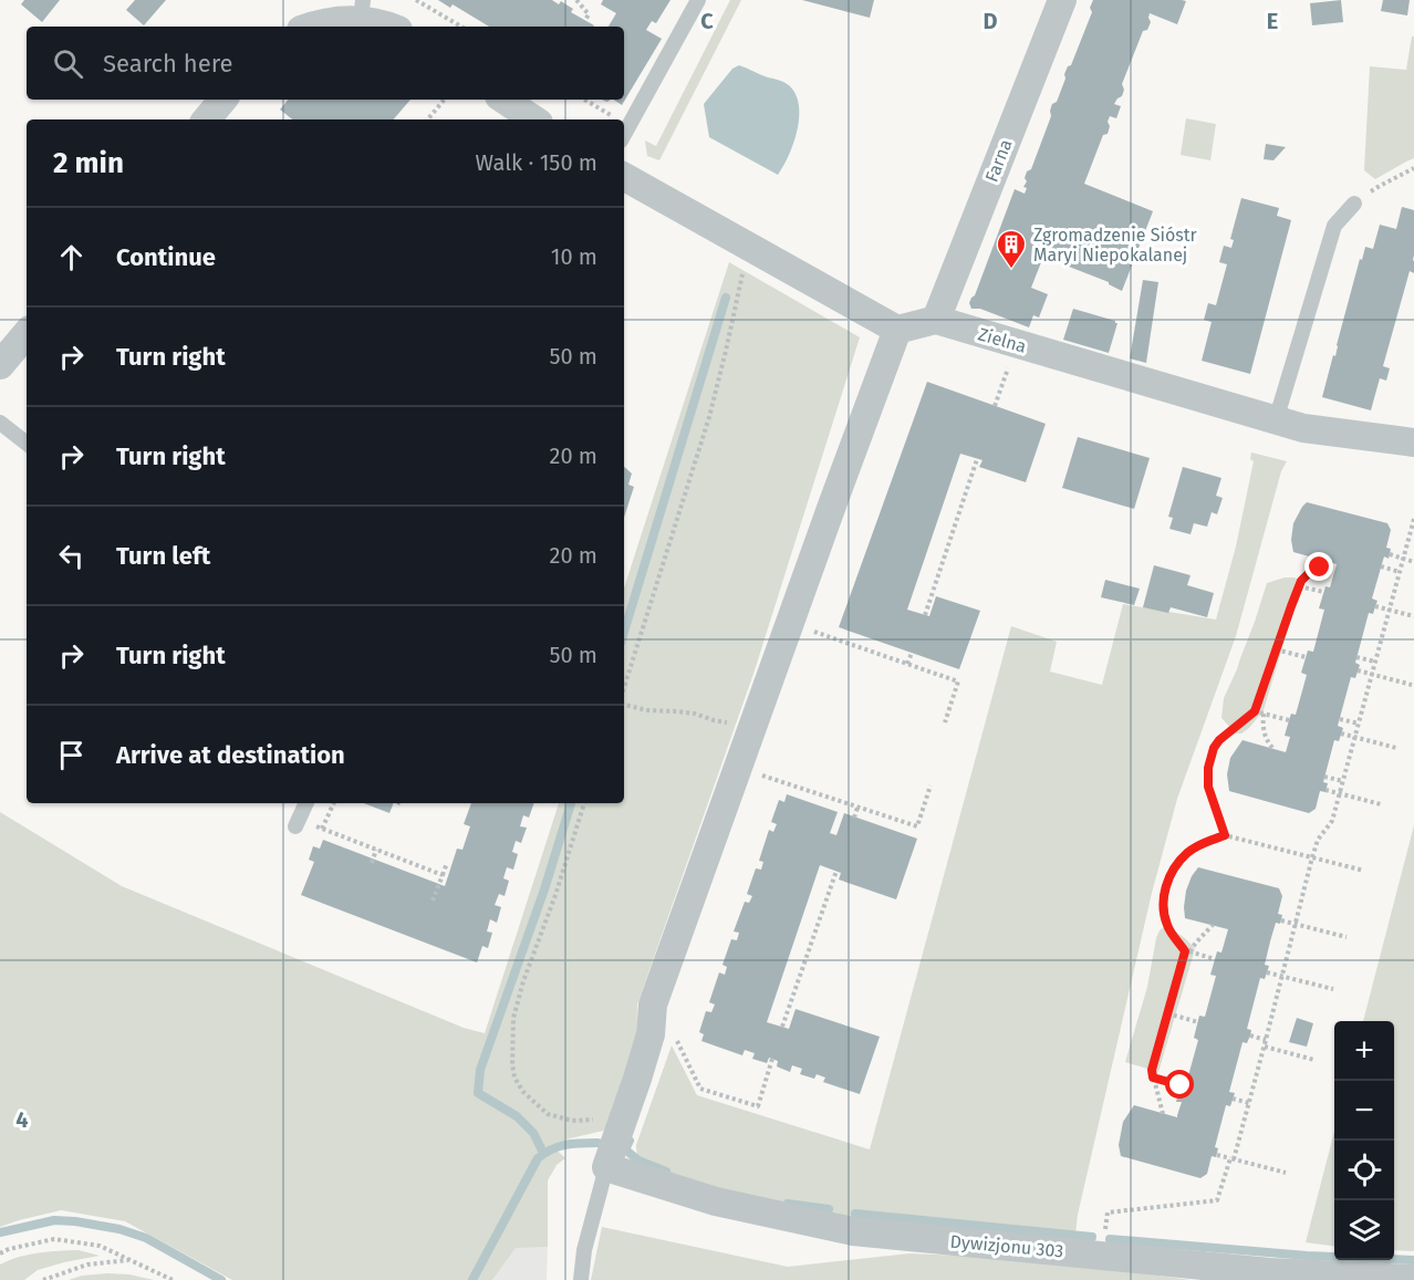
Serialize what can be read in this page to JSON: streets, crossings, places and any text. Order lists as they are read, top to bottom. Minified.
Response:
{"streets":{"street":["Farna","Zielna","Dywizjonu 303"]},"crossings":[["Farna","Zielna"]],"places":{"building":["Zgromadzenie Sióstr Maryi Niepokalanej"]},"page":{"search":"Search here","heading":["2 min","Walk · 150 m"],"list":[["Continue","10 m"],["Turn right","50 m"],["Turn right","20 m"],["Turn left","20 m"],["Turn right","50 m"],"Arrive at destination"],"map_buttons":["+","−"]},"grid":{"columns":["C","D","E"],"rows":["4"]}}
